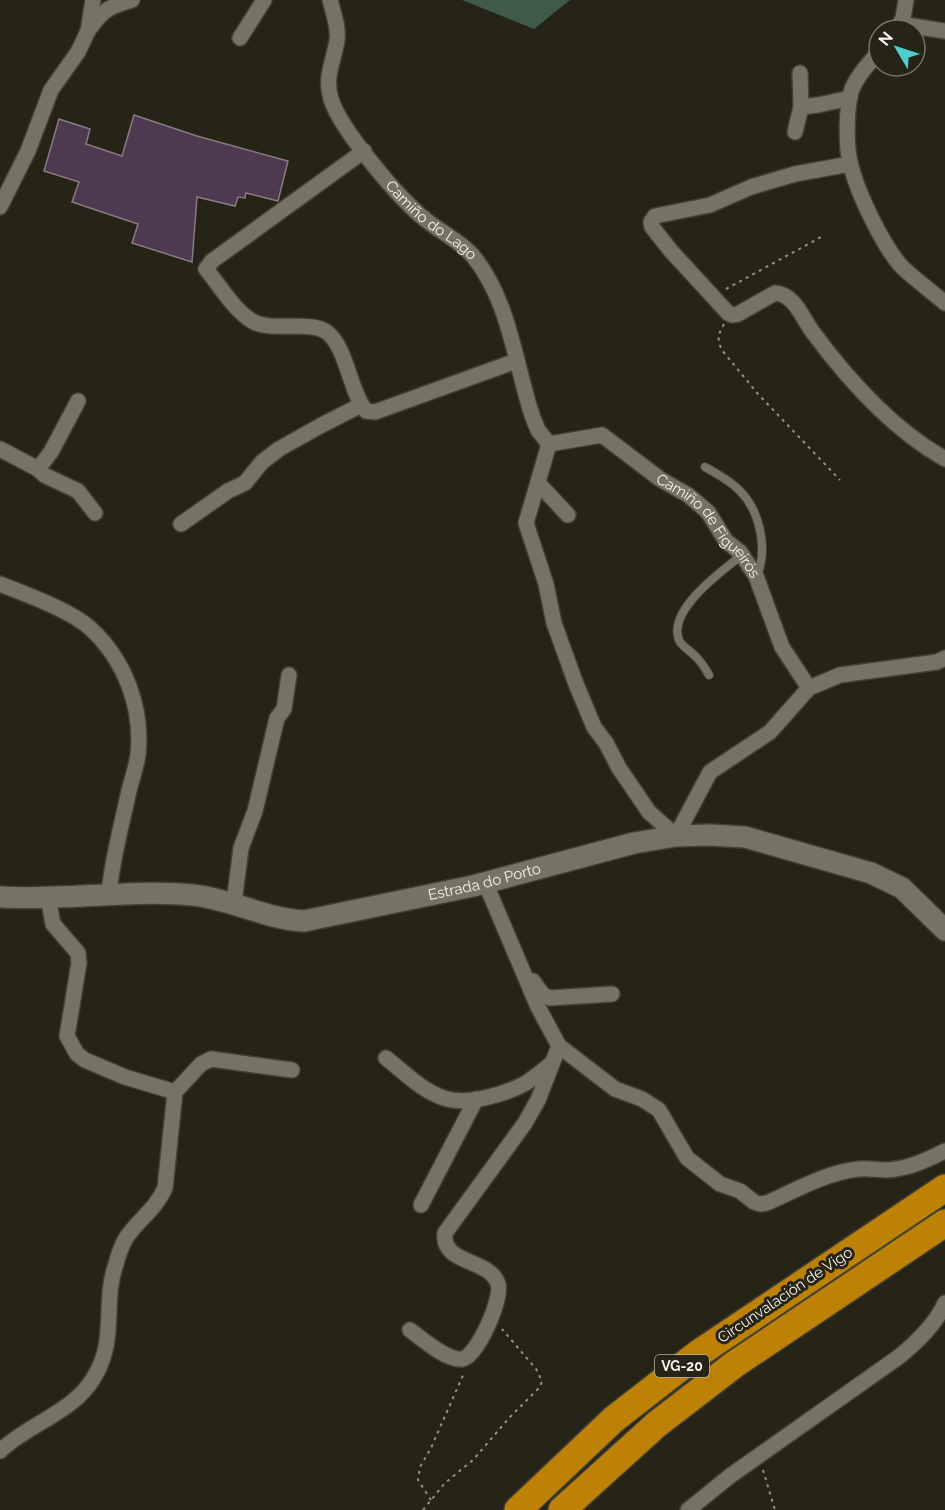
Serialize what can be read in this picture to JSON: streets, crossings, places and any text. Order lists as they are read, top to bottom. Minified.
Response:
{"streets":{"highway":["Circunvalación de Vigo","VG-20"],"street":["Camiño do Lago","Camiño de Figueirós","Estrada do Porto"]},"crossings":[["Camiño do Lago","Camiño de Figueirós"]],"north":"top left"}
